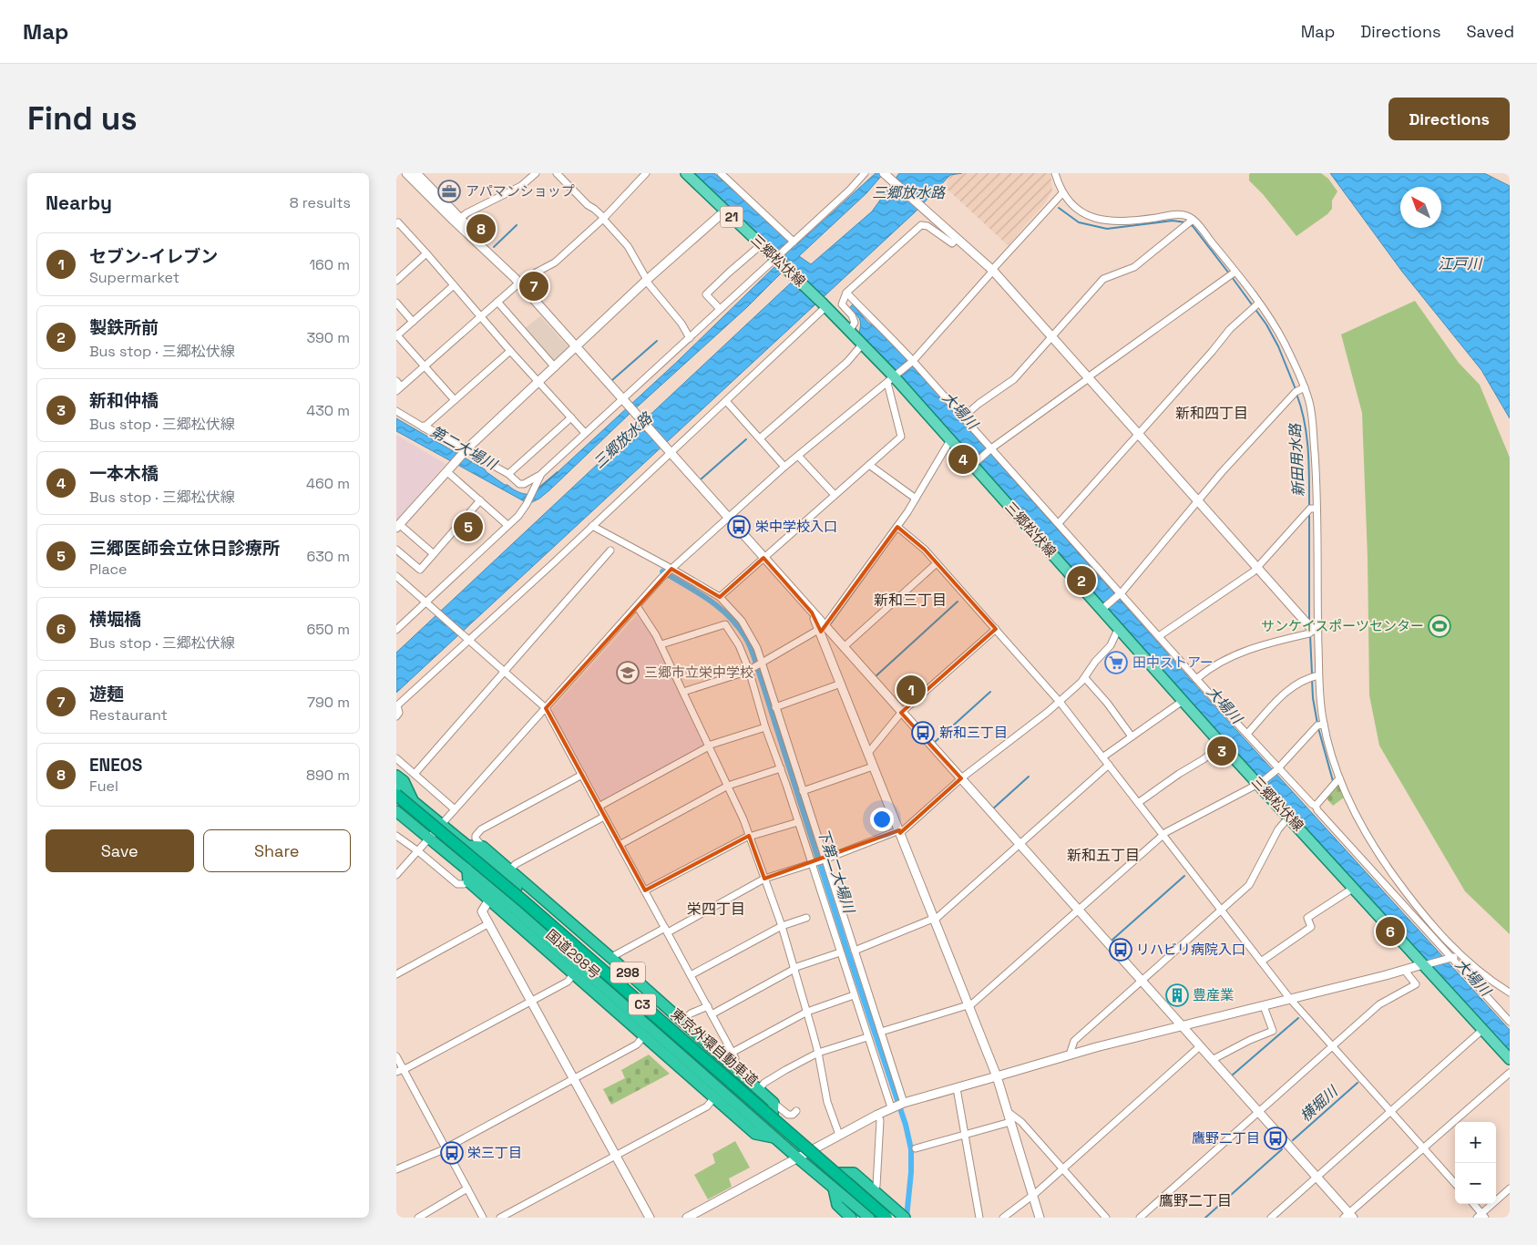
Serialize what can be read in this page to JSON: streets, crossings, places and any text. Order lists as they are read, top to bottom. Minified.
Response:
{"streets":{"highway":["国道298号","298","C3","東京外環自動車道"],"main road":["21","三郷松伏線"]},"districts":["新和四丁目","新和三丁目","新和五丁目","栄四丁目","鷹野二丁目"],"water":["三郷放水路","江戸川","大場川","第二大場川","新田用水路","下第二大場川","横堀川"],"places":{"office":["アパマンショップ"],"bus stop":["栄中学校入口","新和三丁目","リハビリ病院入口","鷹野二丁目","栄三丁目"],"sports":["サンケイスポーツセンター"],"supermarket":["田中ストアー"],"school or university":["三郷市立栄中学校"],"building":["豊産業"]},"north":"top left","page":{"header":"Map","nav":["Map","Directions","Saved"],"buttons":["Directions",["Save","Share"]],"title":"Find us","heading":["Nearby","8 results"],"pins":["8","7","4","5","2","1","3","6"],"list":[{"mark":"1","name":"セブン-イレブン","note":"Supermarket","value":"160 m"},{"mark":"2","name":"製鉄所前","note":"Bus stop · 三郷松伏線","value":"390 m"},{"mark":"3","name":"新和仲橋","note":"Bus stop · 三郷松伏線","value":"430 m"},{"mark":"4","name":"一本木橋","note":"Bus stop · 三郷松伏線","value":"460 m"},{"mark":"5","name":"三郷医師会立休日診療所","note":"Place","value":"630 m"},{"mark":"6","name":"横堀橋","note":"Bus stop · 三郷松伏線","value":"650 m"},{"mark":"7","name":"遊麺","note":"Restaurant","value":"790 m"},{"mark":"8","name":"ENEOS","note":"Fuel","value":"890 m"}],"map_buttons":["+","−"]}}
